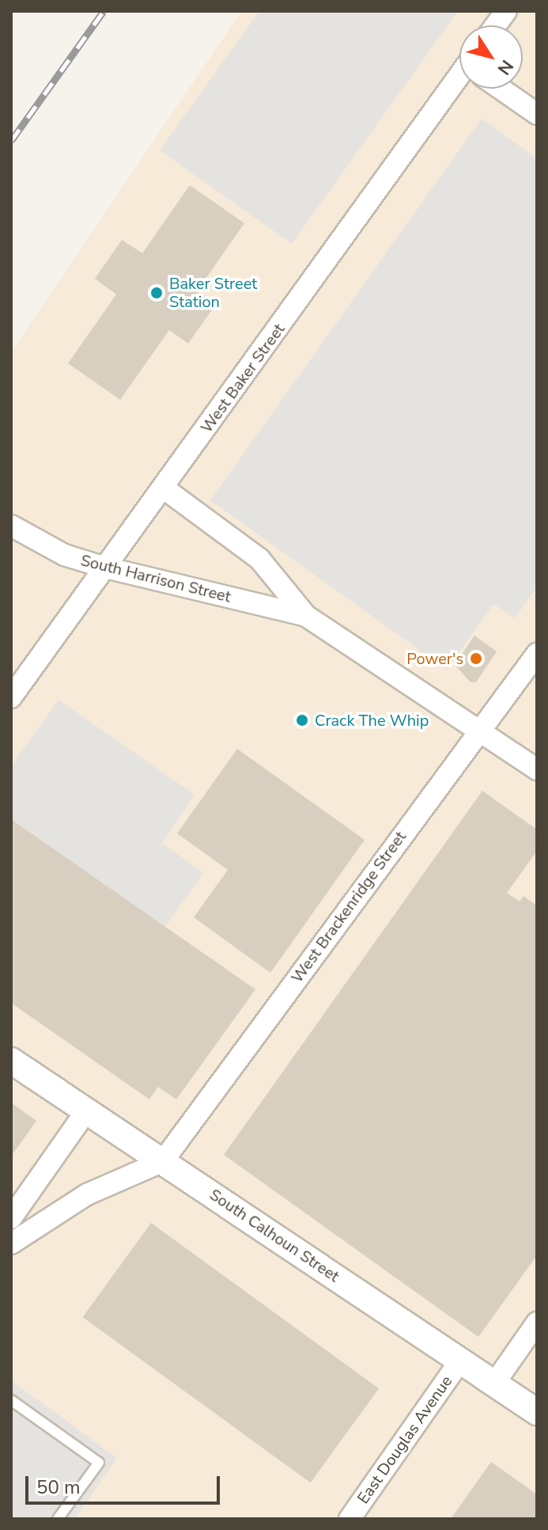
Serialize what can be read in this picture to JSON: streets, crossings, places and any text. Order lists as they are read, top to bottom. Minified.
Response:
{"streets":{"street":["West Baker Street","South Harrison Street","West Brackenridge Street","South Calhoun Street","East Douglas Avenue"]},"crossings":[["West Baker Street","South Harrison Street"],["South Harrison Street","West Brackenridge Street"],["West Brackenridge Street","South Calhoun Street"],["South Calhoun Street","East Douglas Avenue"]],"places":["Baker Street Station","Power's","Crack The Whip"],"scale_bar":"50 m","north":"bottom right"}
